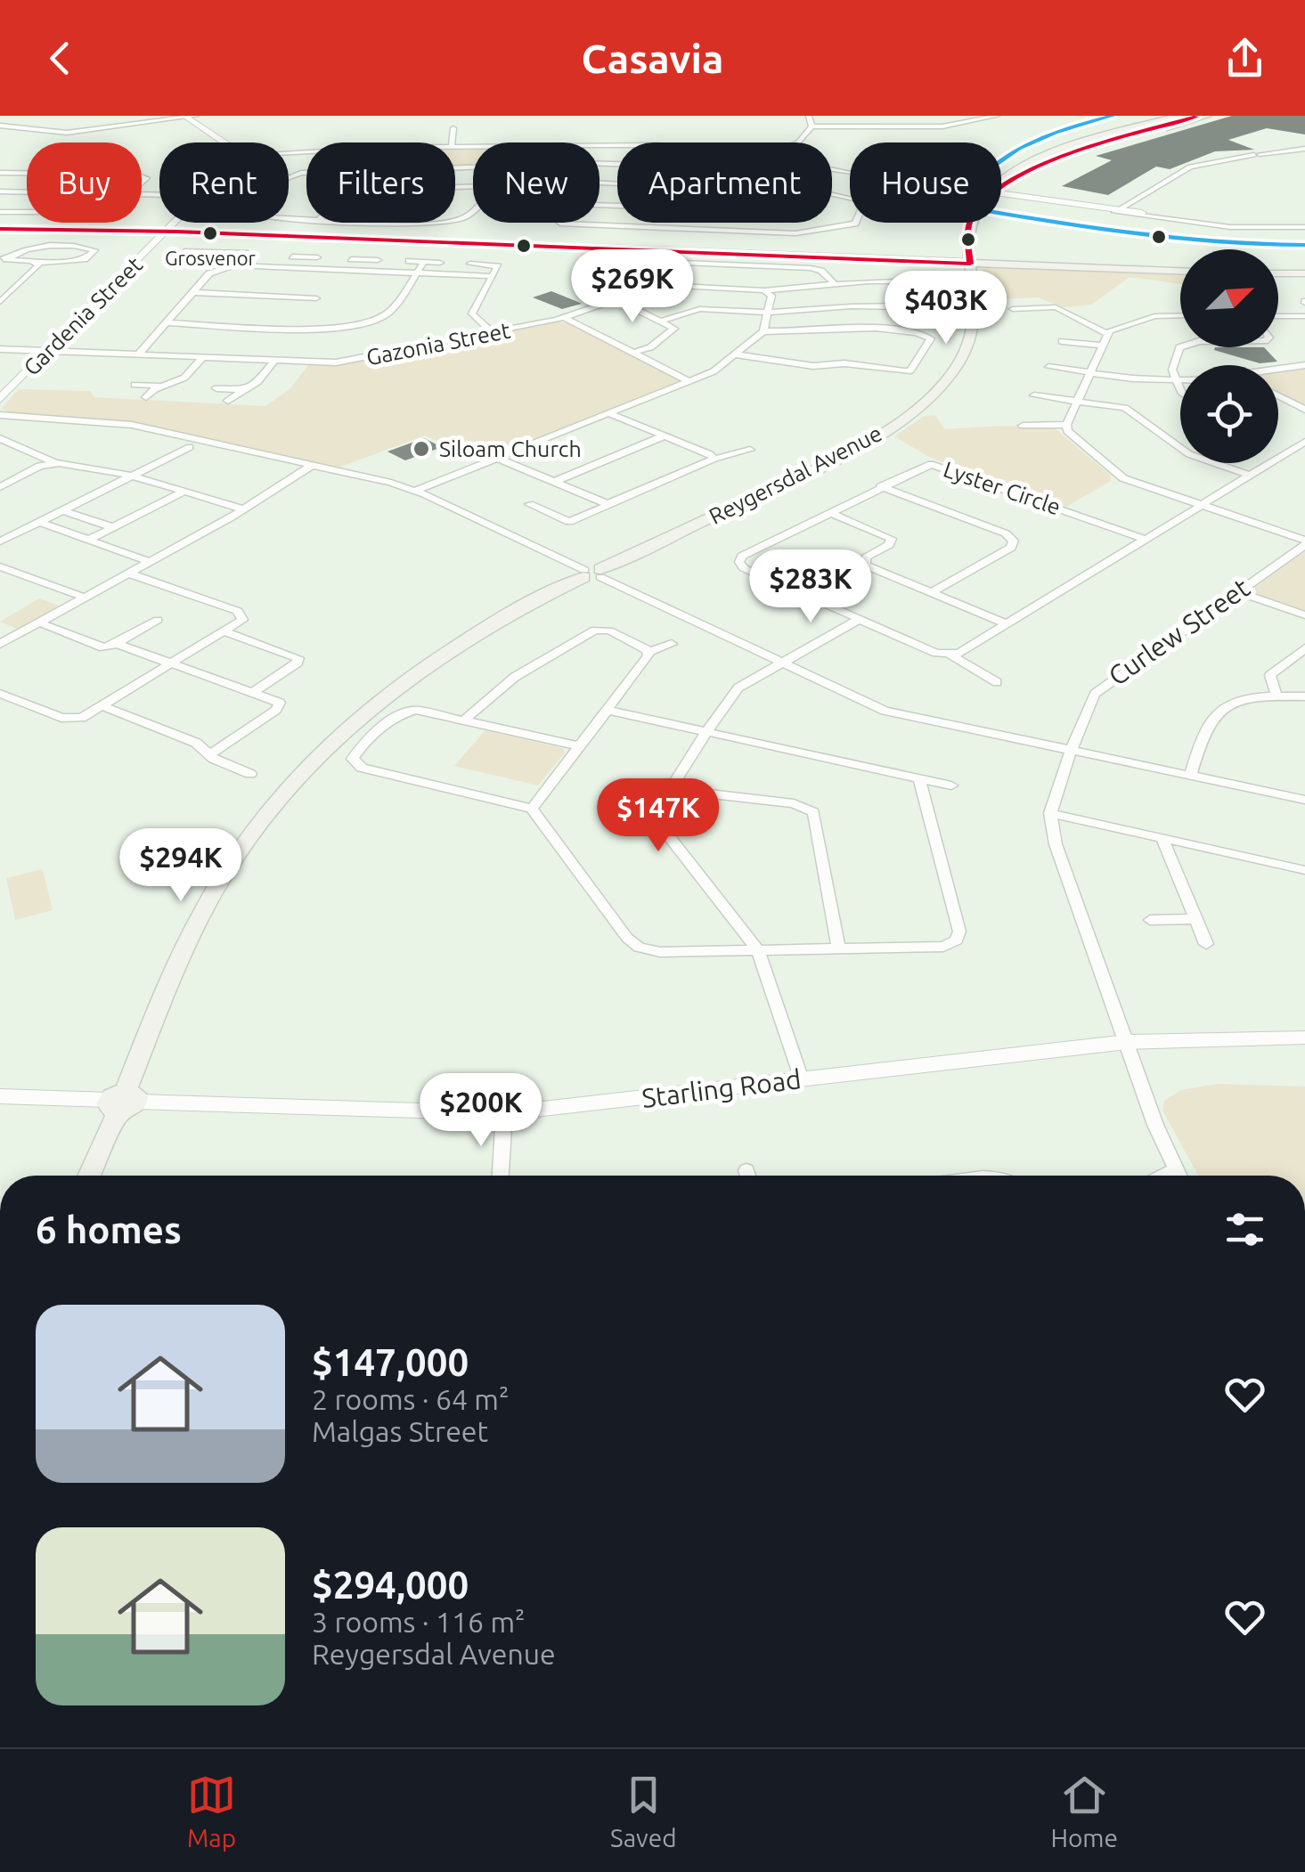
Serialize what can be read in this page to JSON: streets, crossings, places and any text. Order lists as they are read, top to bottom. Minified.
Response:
{"streets":{"main road":["Reygersdal Avenue"],"street":["Gardenia Street","Gazonia Street","Lyster Circle","Curlew Street","Starling Road"]},"crossings":[["Gardenia Street","Gazonia Street"],["Reygersdal Avenue","Starling Road"],["Curlew Street","Starling Road"]],"places":["Grosvenor","Siloam Church"],"north":"top right","page":{"header":"Casavia","chip":["Buy","Rent","Filters","New","Apartment","House"],"price":["$269K","$403K","$283K","$147K","$294K","$200K"],"heading":"6 homes","list":[{"name":"$147,000","note":"2 rooms · 64 m² · Malgas Street"},{"name":"$294,000","note":"3 rooms · 116 m² · Reygersdal Avenue"}],"tabs":["Map","Saved","Home"]}}
